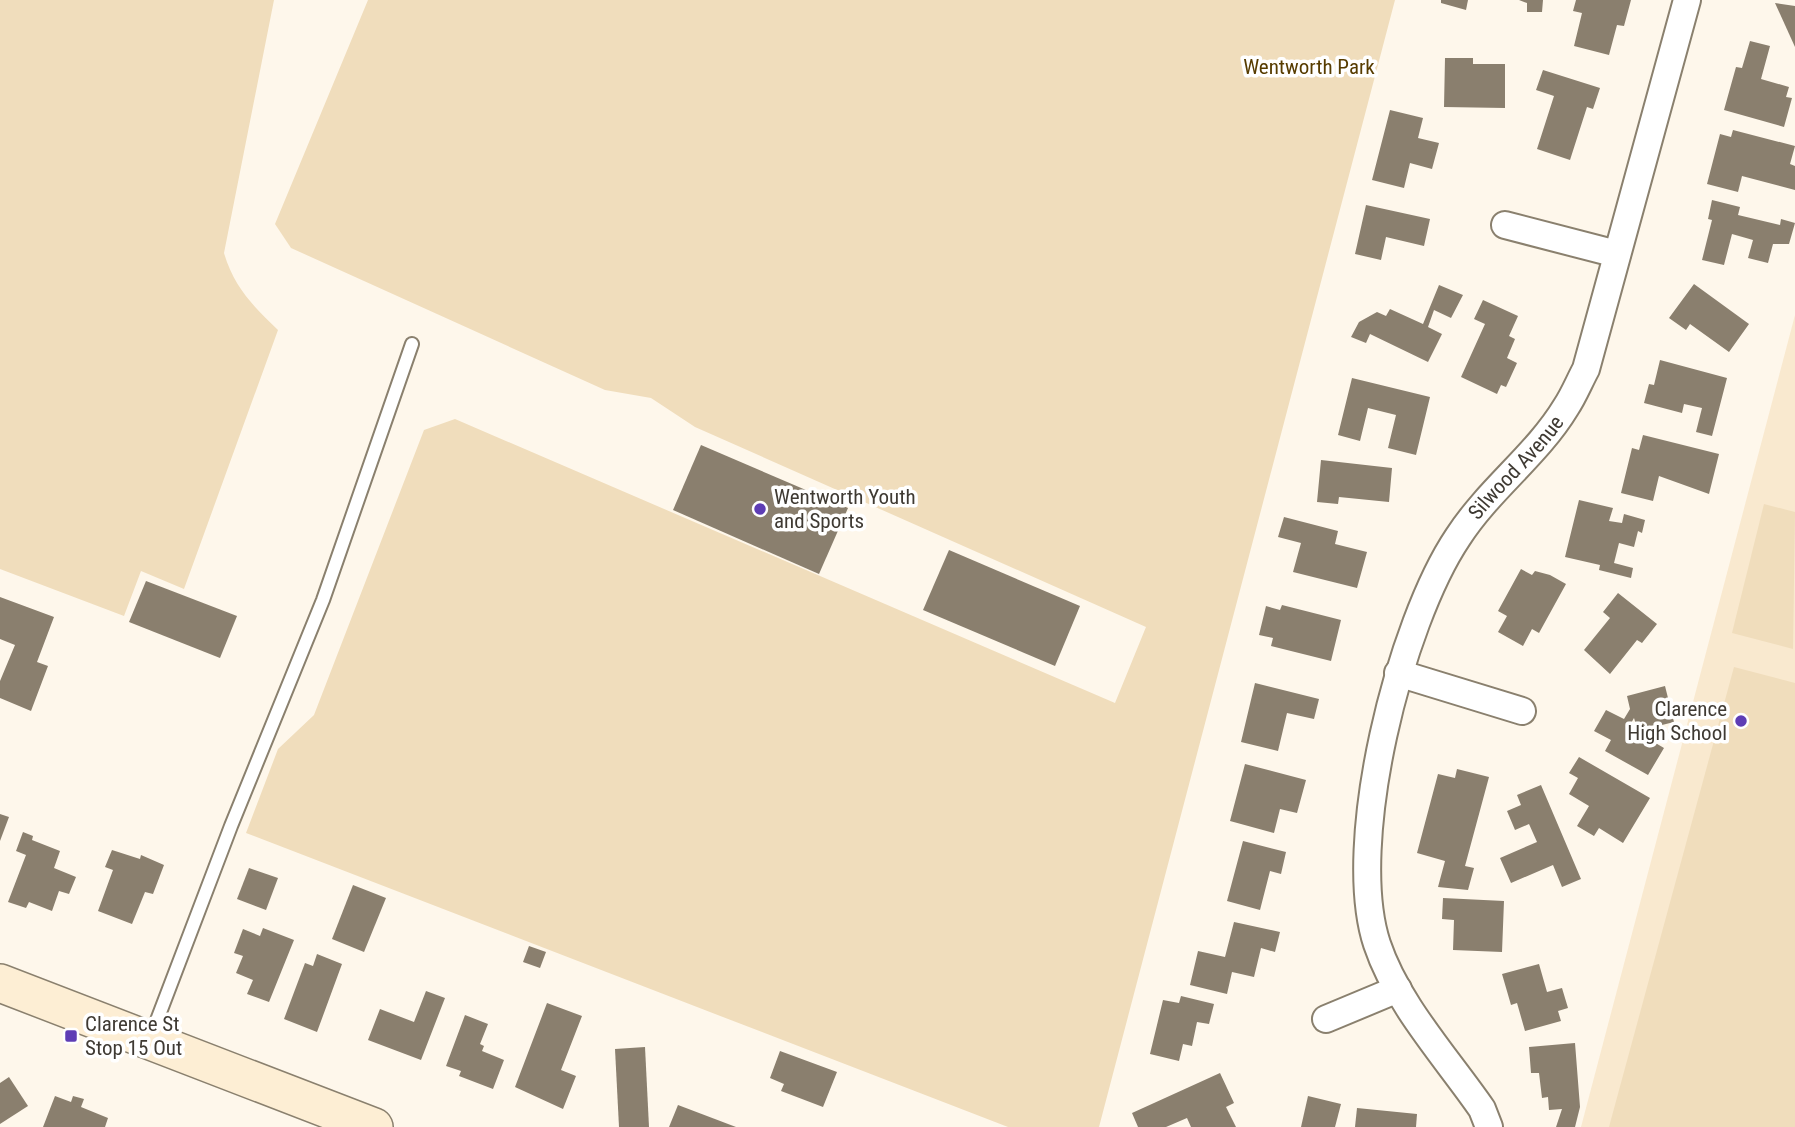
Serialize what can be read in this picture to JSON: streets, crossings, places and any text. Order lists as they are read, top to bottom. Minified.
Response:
{"streets":{"street":["Silwood Avenue"]},"parks":["Wentworth Park"],"places":{"other":["Wentworth Youth and Sports","Clarence High School"],"transit":["Clarence St Stop 15 Out"]}}
